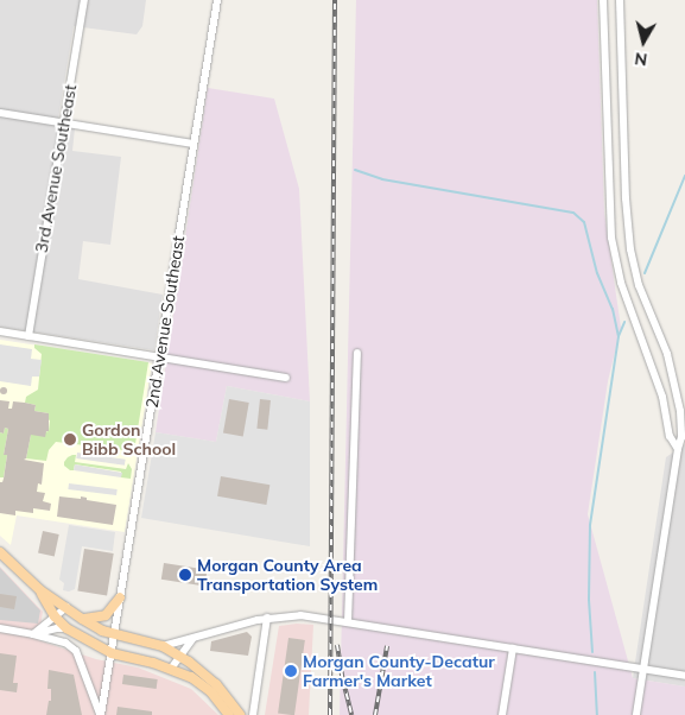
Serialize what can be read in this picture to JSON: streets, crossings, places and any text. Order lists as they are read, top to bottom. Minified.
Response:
{"streets":{"street":["3rd Avenue Southeast","2nd Avenue Southeast"]},"places":["Gordon Bibb School","Morgan County Area Transportation System","Morgan County-Decatur Farmer's Market"],"north":"bottom"}
